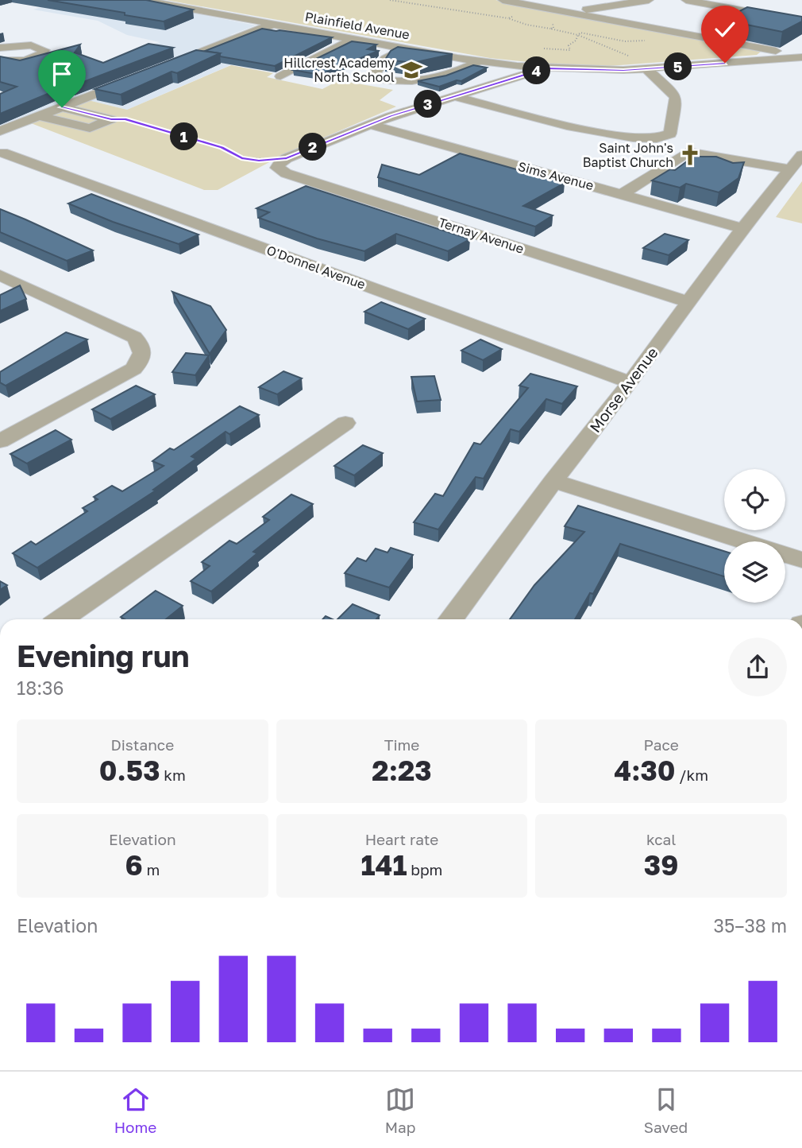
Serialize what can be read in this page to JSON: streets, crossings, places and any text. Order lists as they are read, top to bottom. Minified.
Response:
{"streets":{"street":["Plainfield Avenue","Sims Avenue","Ternay Avenue","O'Donnel Avenue","Morse Avenue"]},"crossings":[["Sims Avenue","Morse Avenue"],["Ternay Avenue","Morse Avenue"],["O'Donnel Avenue","Morse Avenue"]],"places":{"school or university":["Hillcrest Academy North School"],"church":["Saint John's Baptist Church"]},"page":{"pins":["5","4","3","1","2"],"heading":["Evening run","18:36"],"stats":[["Distance","0.53 km"],["Time","2:23"],["Pace","4:30 /km"],["Elevation","6 m"],["Heart rate","141 bpm"],["kcal","39"]],"chart":["Elevation","35–38 m"],"tabs":["Home","Map","Saved"]}}
